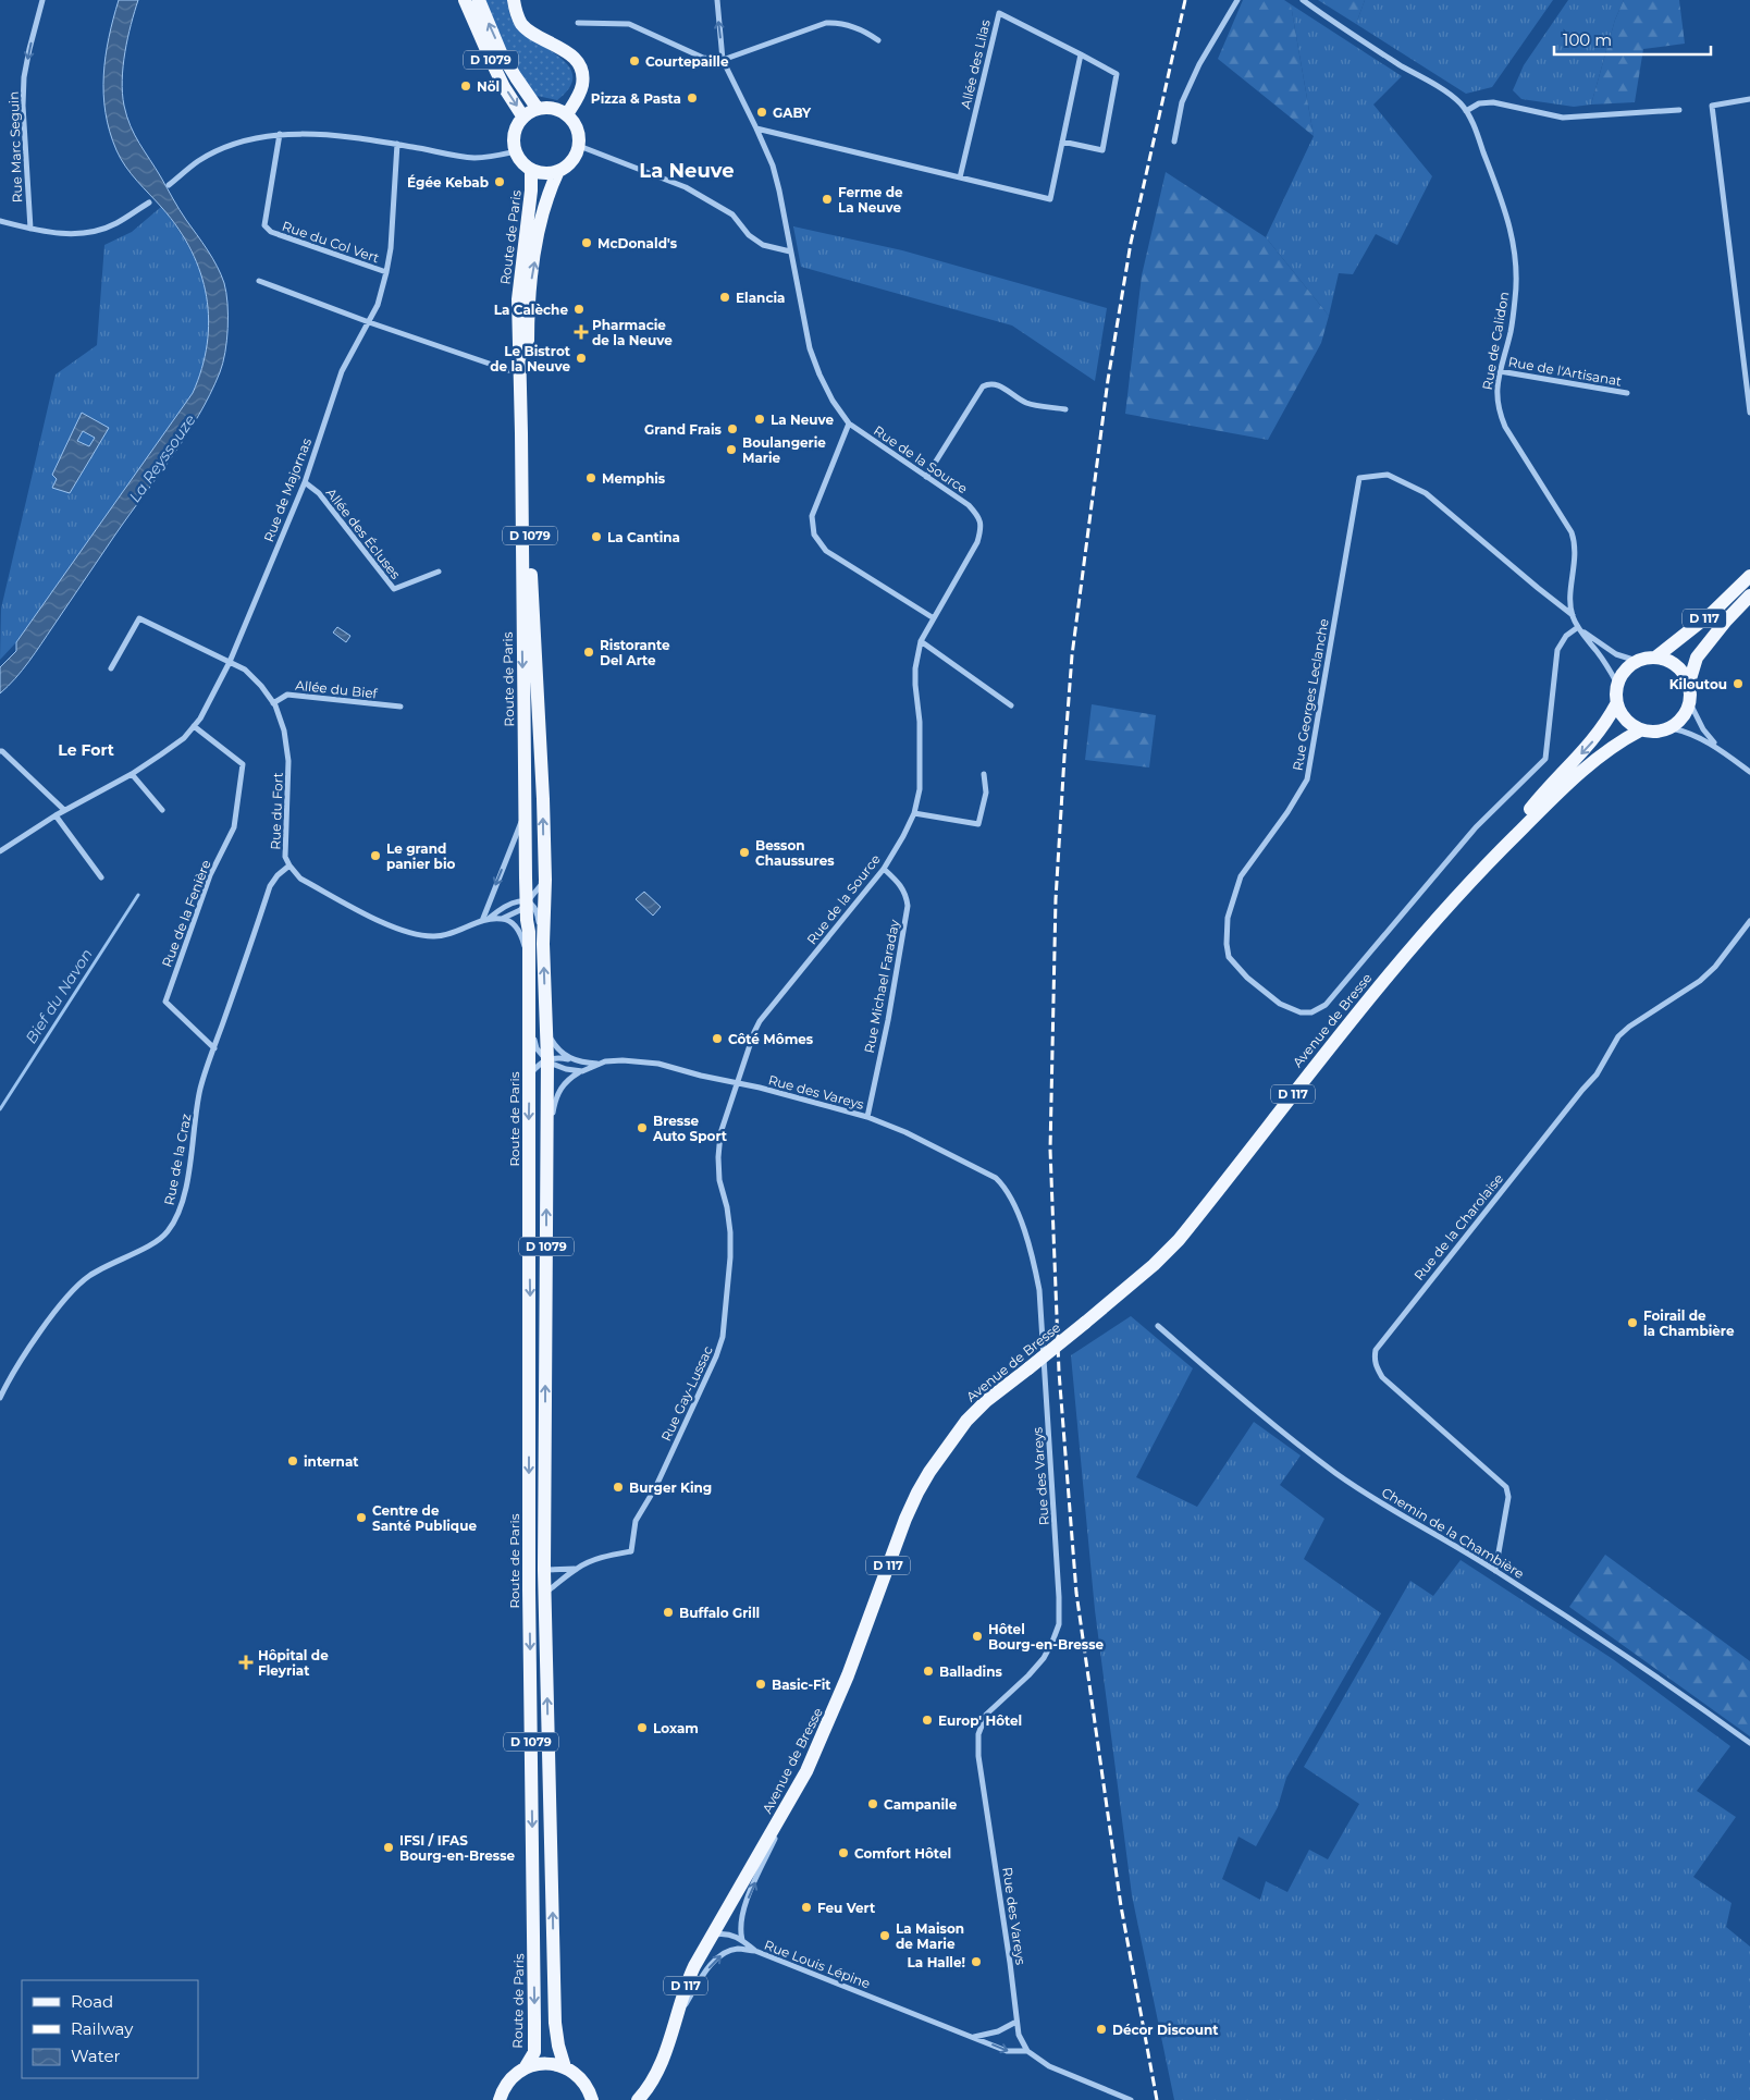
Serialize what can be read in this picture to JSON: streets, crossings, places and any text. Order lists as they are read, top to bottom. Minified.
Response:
{"streets":{"main road":["D 1079","Route de Paris","D 117","Avenue de Bresse"],"street":["Allée des Lilas","Rue Marc Seguin","Rue du Col Vert","Rue de Calidon","Rue de l'Artisanat","Rue de la Source","Rue de Majornas","Allée des Écluses","Allée du Bief","Rue Georges Leclanche","Rue du Fort","Rue de la Fenière","Rue Michael Faraday","Rue des Vareys","Rue de la Craz","Rue de la Charolaise","Rue Gay-Lussac","Chemin de la Chambière","Rue Louis Lépine"]},"crossings":[["D 1079","Route de Paris"],["Route de Paris","Rue du Fort"],["Route de Paris","Rue des Vareys"],["Route de Paris","Rue Gay-Lussac"],["Rue du Col Vert","Rue de Majornas"],["Rue de Calidon","Rue de l'Artisanat"],["Rue de Calidon","D 117"],["Rue de Calidon","Rue Georges Leclanche"],["Rue de Calidon","Avenue de Bresse"],["Rue de la Source","Rue Michael Faraday"],["Rue de la Source","Rue des Vareys"],["Rue de la Source","Rue Gay-Lussac"],["Rue de Majornas","Allée des Écluses"],["Rue de Majornas","Rue du Fort"],["Rue de Majornas","Rue de la Fenière"],["D 117","Avenue de Bresse"],["Allée du Bief","Rue du Fort"],["Rue du Fort","Rue de la Craz"],["Rue de la Fenière","Rue de la Craz"],["Rue Michael Faraday","Rue des Vareys"],["Rue des Vareys","Rue Gay-Lussac"],["Rue des Vareys","Rue Louis Lépine"],["Rue de la Charolaise","Chemin de la Chambière"]],"one_way":["Rue Marc Seguin"],"districts":["La Neuve","Le Fort"],"water":["La Reyssouze","Bief du Navon"],"places":{"other":["Courtepaille","Nöl","Pizza & Pasta","GABY","Égée Kebab","Ferme de La Neuve","McDonald's","Elancia","La Calèche","Le Bistrot de la Neuve","La Neuve","Grand Frais","Boulangerie Marie","Memphis","La Cantina","Ristorante Del Arte","Kiloutou","Besson Chaussures","Le grand panier bio","Côté Mômes","Bresse Auto Sport","Foirail de la Chambière","internat","Burger King","Centre de Santé Publique","Buffalo Grill","Hôtel Bourg-en-Bresse","Balladins","Basic-Fit","Europ' Hôtel","Loxam","Campanile","IFSI / IFAS Bourg-en-Bresse","Comfort Hôtel","Feu Vert","La Maison de Marie","La Halle!","Décor Discount"],"health":["Pharmacie de la Neuve","Hôpital de Fleyriat"]},"legend":["Road","Railway","Water"],"scale_bar":"100 m"}
